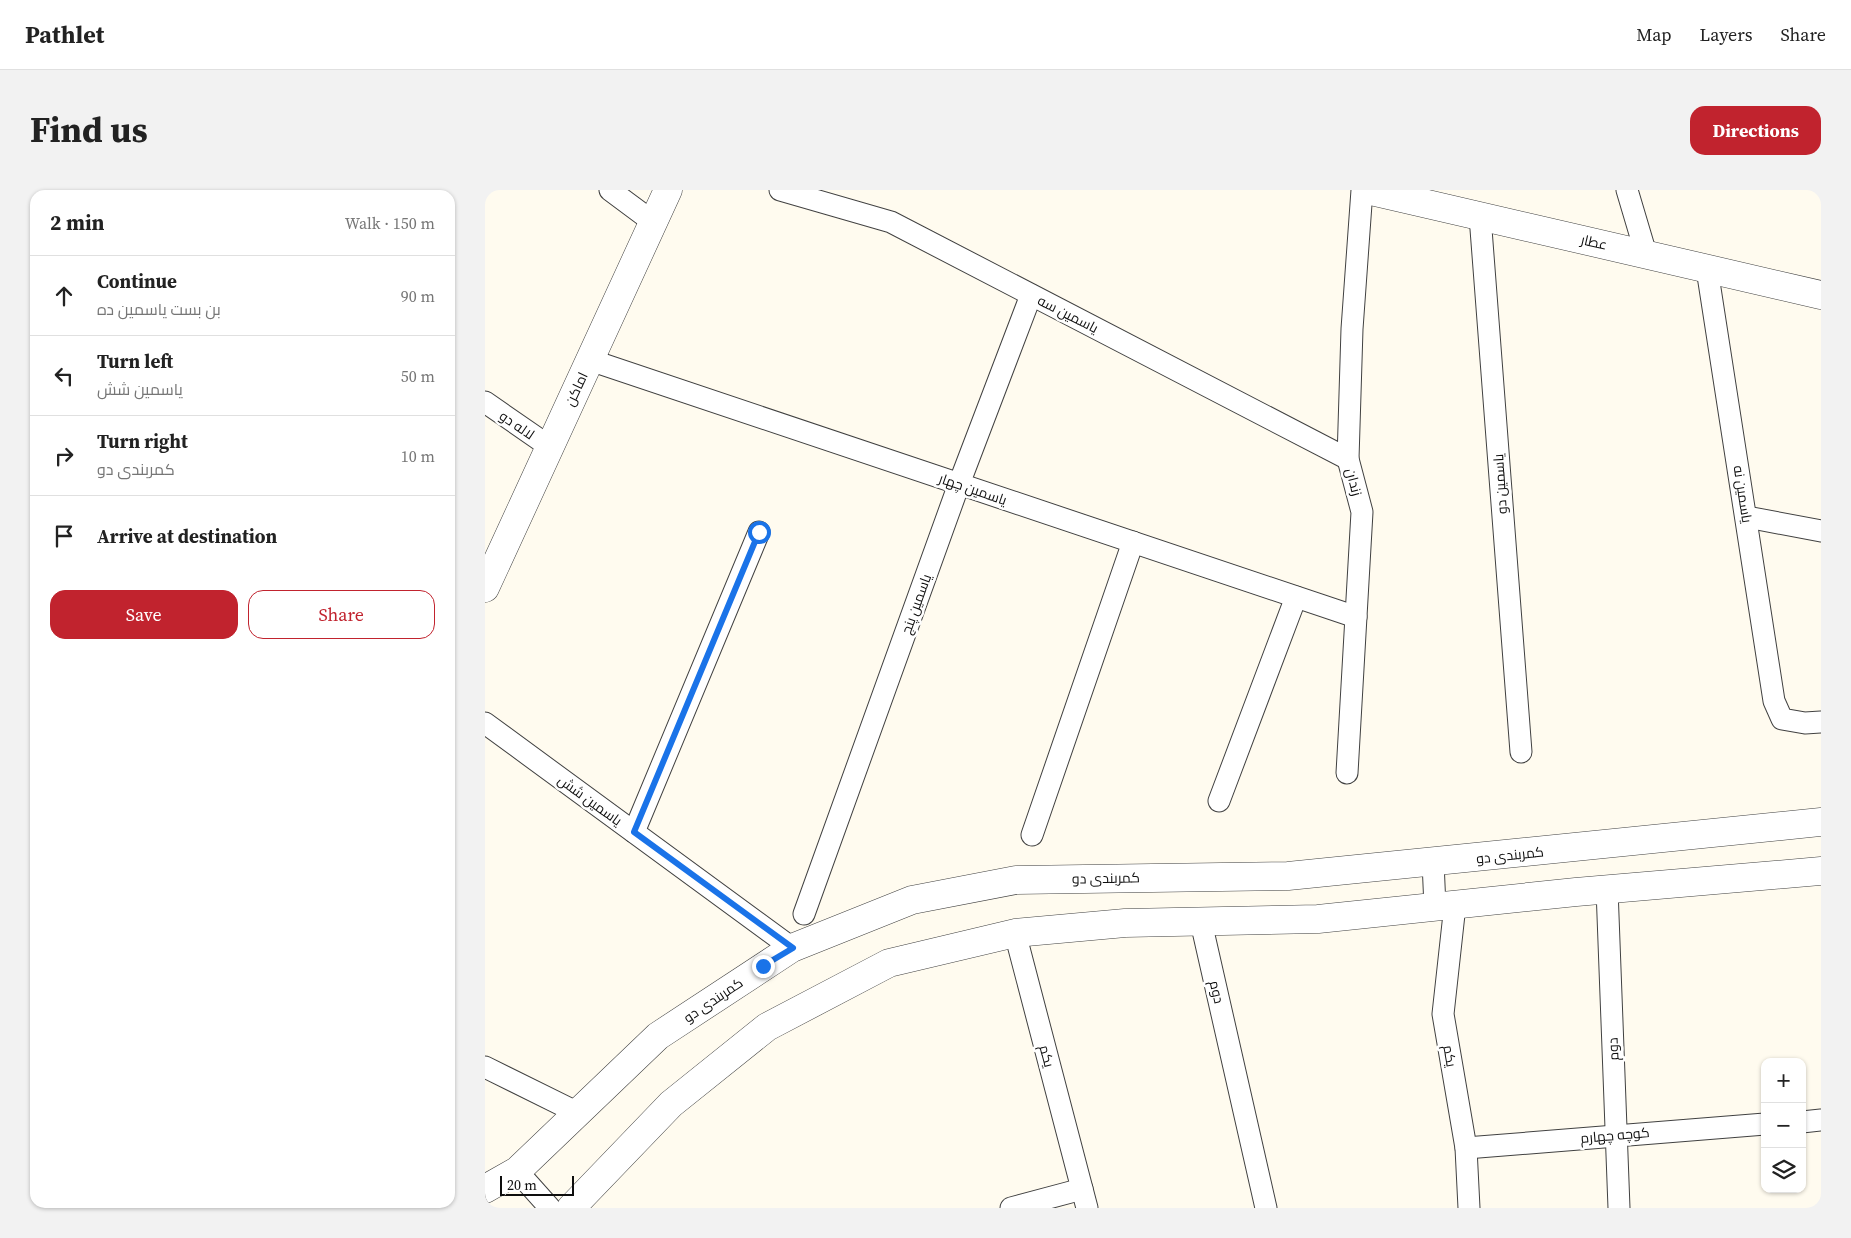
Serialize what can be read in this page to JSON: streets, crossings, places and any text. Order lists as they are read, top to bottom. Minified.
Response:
{"streets":{"street":["عطار","یاسمین سه","اماکن","لاله دو","زندان","یاسمین دو","یاسمین چهار","یاسمین نه","یاسمین پنج","یاسمین شش","کمربندی دو","دوم","یکم","کوچه چهارم"]},"crossings":[["عطار","یاسمین دو"],["عطار","یاسمین نه"],["یاسمین سه","زندان"],["یاسمین سه","یاسمین پنج"],["اماکن","لاله دو"],["اماکن","یاسمین چهار"],["زندان","یاسمین چهار"],["یاسمین چهار","یاسمین پنج"],["یاسمین شش","کمربندی دو"],["کمربندی دو","یکم"],["دوم","کوچه چهارم"],["یکم","کوچه چهارم"]],"scale_bar":"20 m","page":{"header":"Pathlet","nav":["Map","Layers","Share"],"title":"Find us","buttons":["Directions",["Save","Share"]],"heading":["2 min","Walk · 150 m"],"list":[["Continue","بن بست یاسمین ده","90 m"],["Turn left","یاسمین شش","50 m"],["Turn right","کمربندی دو","10 m"],"Arrive at destination"],"map_buttons":["+","−"],"scale":"20 m"}}
